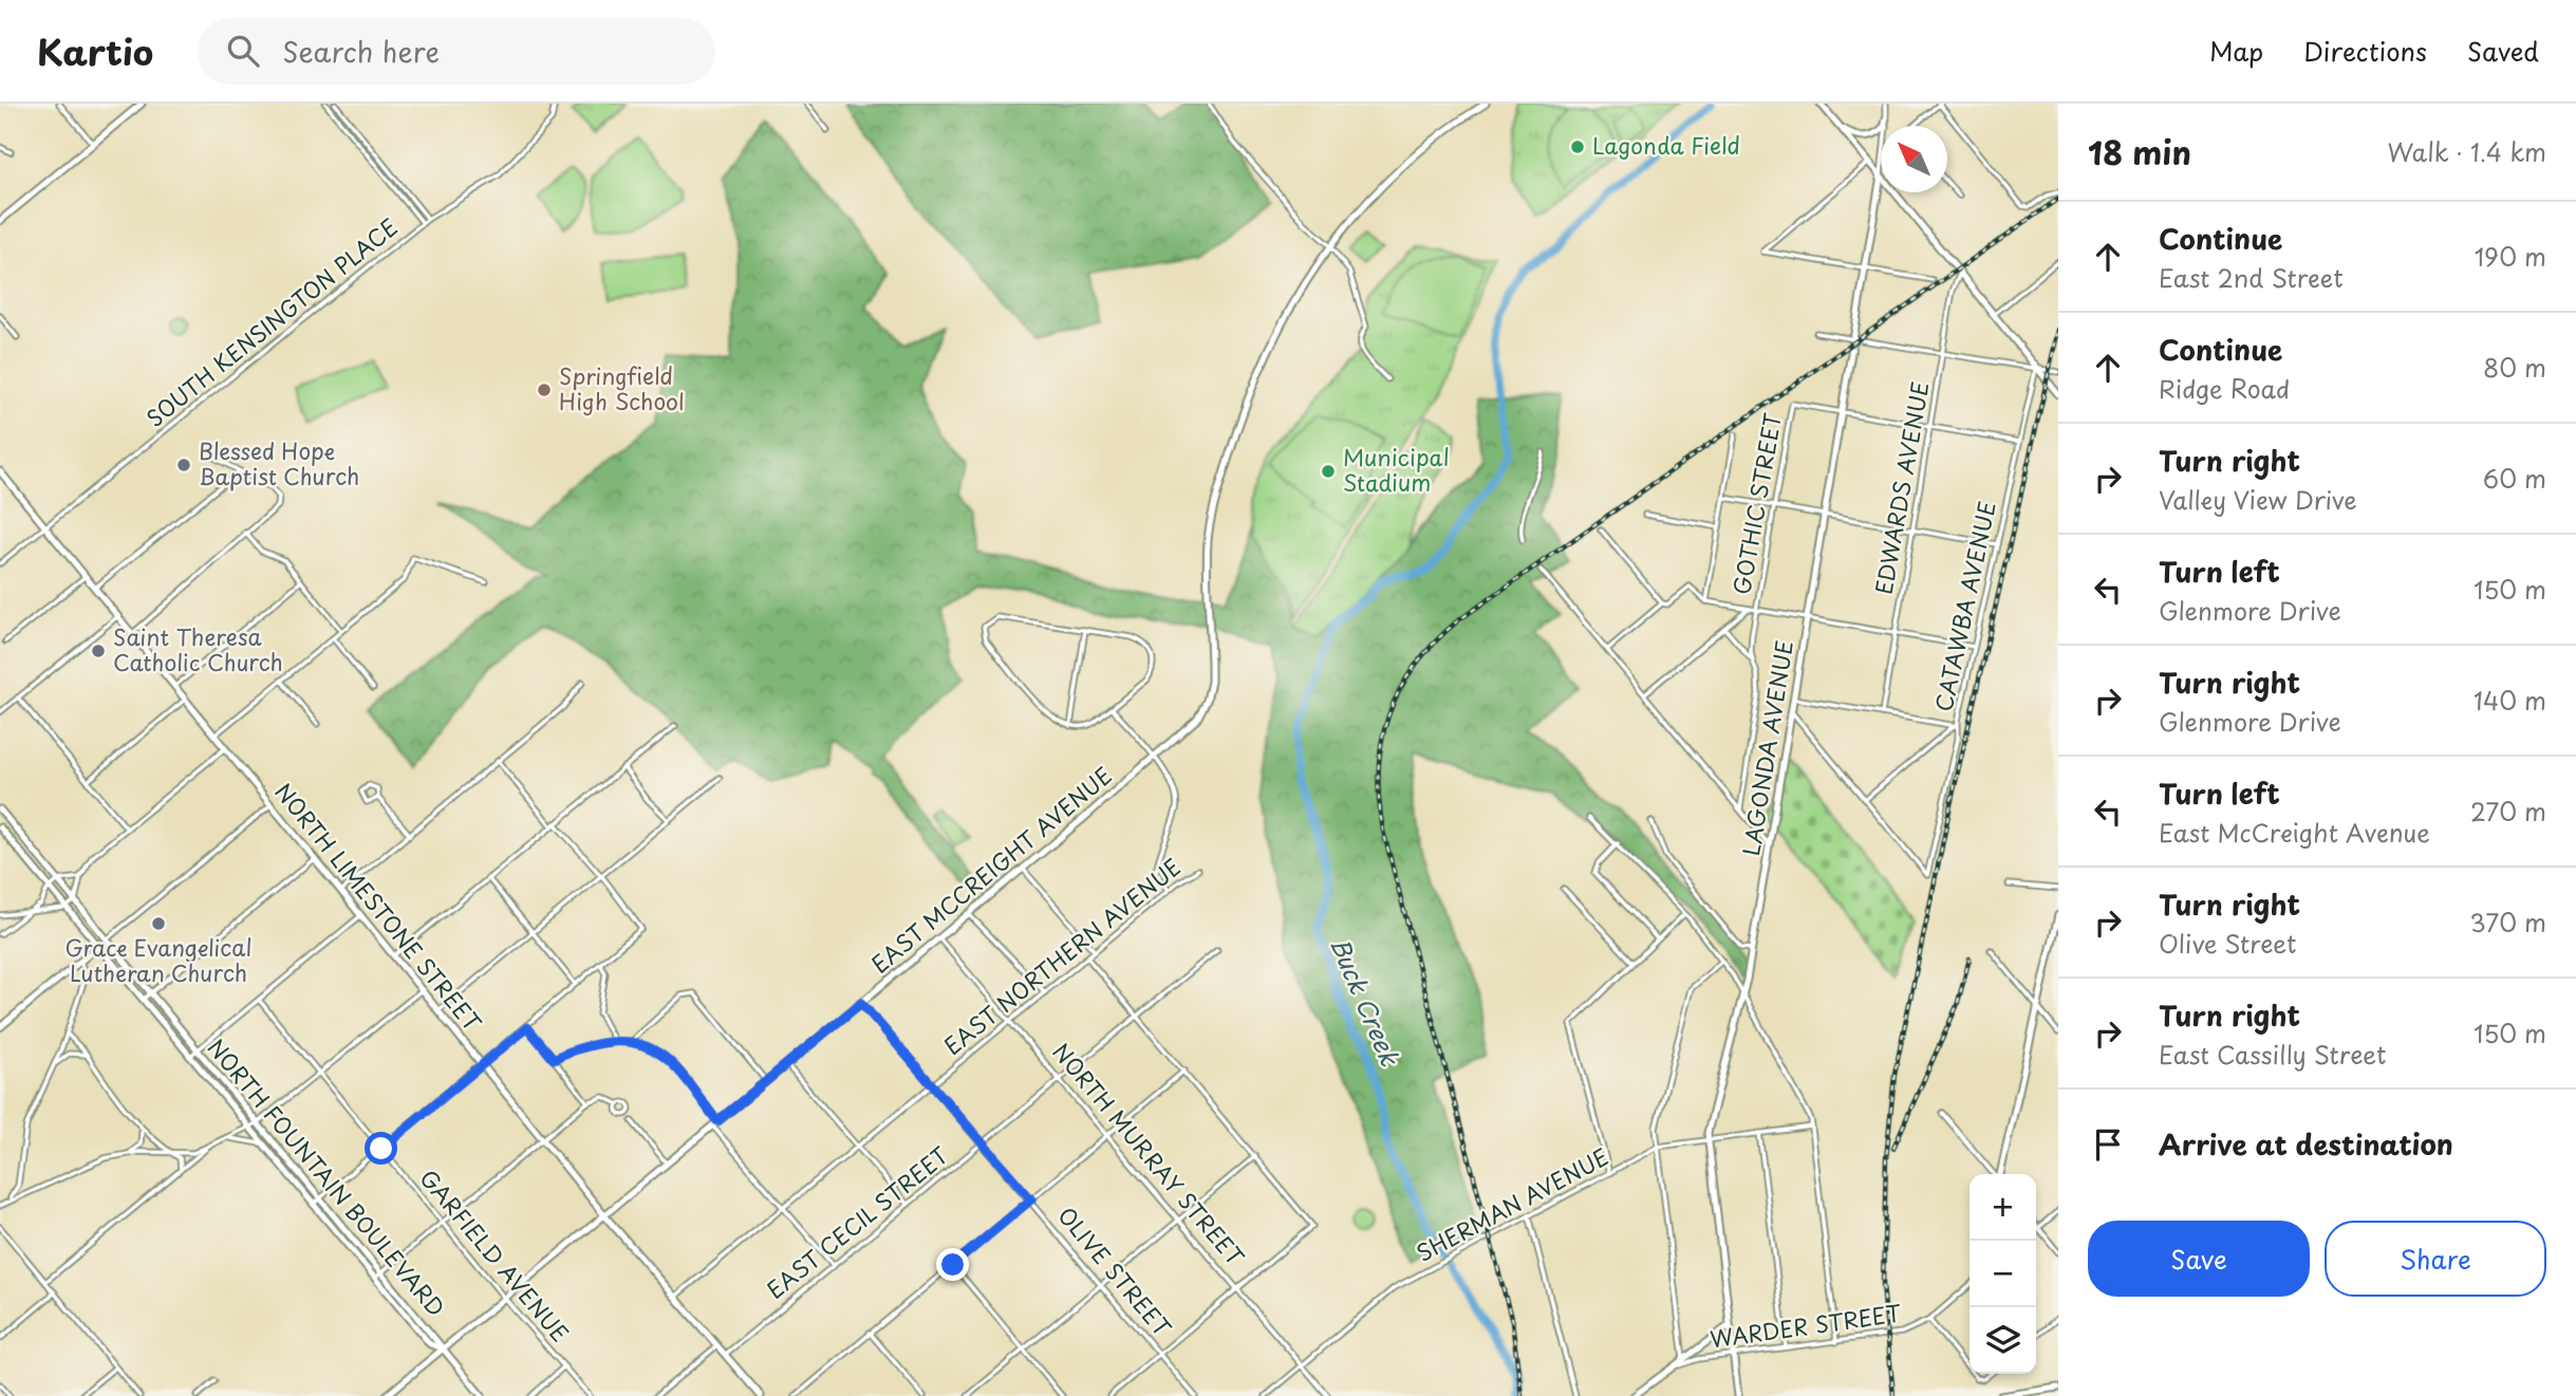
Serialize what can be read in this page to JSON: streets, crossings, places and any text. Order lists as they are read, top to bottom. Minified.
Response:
{"streets":{"street":["SOUTH KENSINGTON PLACE","EDWARDS AVENUE","GOTHIC STREET","CATAWBA AVENUE","LAGONDA AVENUE","EAST MCCREIGHT AVENUE","NORTH LIMESTONE STREET","EAST NORTHERN AVENUE","NORTH MURRAY STREET","NORTH FOUNTAIN BOULEVARD","SHERMAN AVENUE","EAST CECIL STREET","GARFIELD AVENUE","OLIVE STREET","WARDER STREET"]},"crossings":[["SOUTH KENSINGTON PLACE","NORTH LIMESTONE STREET"],["EDWARDS AVENUE","GOTHIC STREET"],["GOTHIC STREET","CATAWBA AVENUE"],["GOTHIC STREET","LAGONDA AVENUE"],["LAGONDA AVENUE","SHERMAN AVENUE"],["LAGONDA AVENUE","WARDER STREET"],["EAST MCCREIGHT AVENUE","NORTH LIMESTONE STREET"],["EAST MCCREIGHT AVENUE","NORTH MURRAY STREET"],["EAST MCCREIGHT AVENUE","NORTH FOUNTAIN BOULEVARD"],["EAST MCCREIGHT AVENUE","GARFIELD AVENUE"],["EAST MCCREIGHT AVENUE","OLIVE STREET"],["NORTH LIMESTONE STREET","EAST NORTHERN AVENUE"],["NORTH LIMESTONE STREET","EAST CECIL STREET"],["EAST NORTHERN AVENUE","NORTH MURRAY STREET"],["EAST NORTHERN AVENUE","OLIVE STREET"],["NORTH MURRAY STREET","SHERMAN AVENUE"],["NORTH MURRAY STREET","EAST CECIL STREET"],["EAST CECIL STREET","OLIVE STREET"]],"water":["Buck Creek"],"places":["Lagonda Field","Springfield High School","Blessed Hope Baptist Church","Municipal Stadium","Saint Theresa Catholic Church","Grace Evangelical Lutheran Church"],"north":"top left","page":{"header":"Kartio","search":"Search here","nav":["Map","Directions","Saved"],"heading":["18 min","Walk · 1.4 km"],"list":[["Continue","East 2nd Street","190 m"],["Continue","Ridge Road","80 m"],["Turn right","Valley View Drive","60 m"],["Turn left","Glenmore Drive","150 m"],["Turn right","Glenmore Drive","140 m"],["Turn left","East McCreight Avenue","270 m"],["Turn right","Olive Street","370 m"],["Turn right","East Cassilly Street","150 m"],"Arrive at destination"],"map_buttons":["+","−"],"buttons":["Save","Share"]}}
